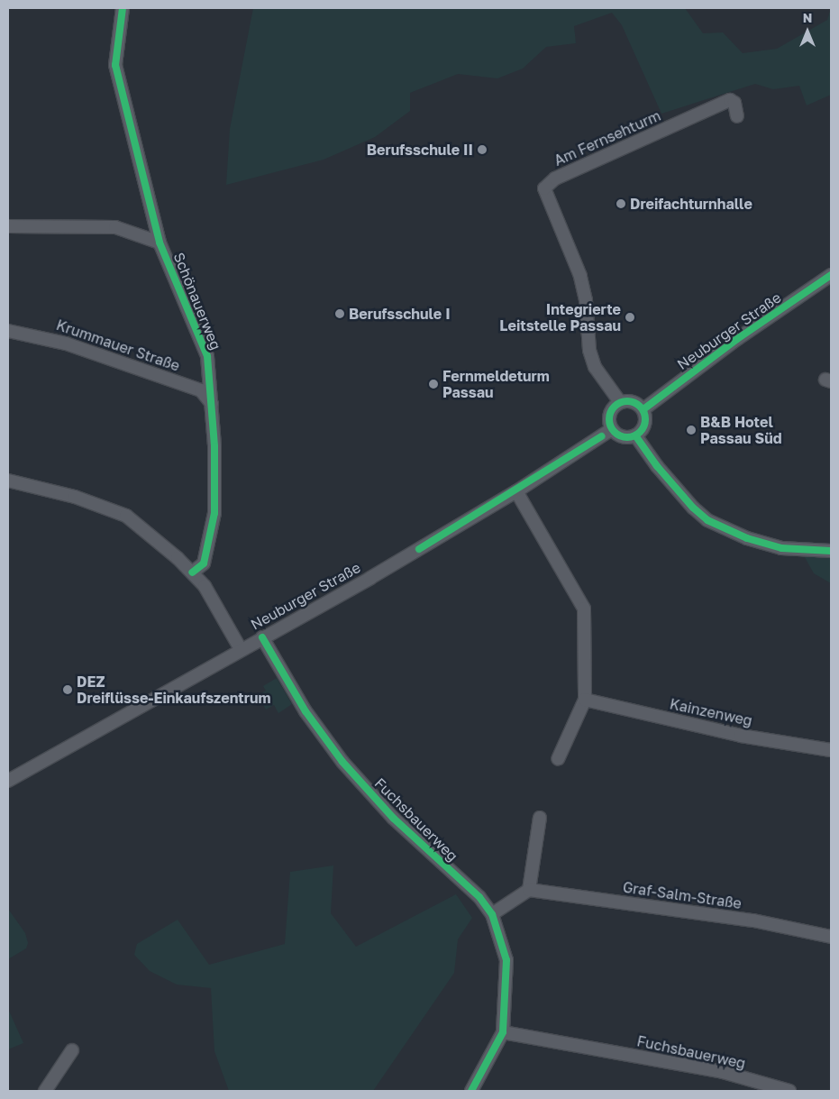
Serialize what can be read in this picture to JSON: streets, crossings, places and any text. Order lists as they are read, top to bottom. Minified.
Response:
{"streets":{"street":["Am Fernsehturm","Schönauerweg","Neuburger Straße","Krummauer Straße","Kainzenweg","Fuchsbauerweg","Graf-Salm-Straße"]},"crossings":[["Am Fernsehturm","Neuburger Straße"],["Schönauerweg","Krummauer Straße"],["Neuburger Straße","Fuchsbauerweg"]],"places":["Berufsschule II","Dreifachturnhalle","Berufsschule I","Integrierte Leitstelle Passau","Fernmeldeturm Passau","B&B Hotel Passau Süd","DEZ Dreiflüsse-Einkaufszentrum"],"north":"top"}
